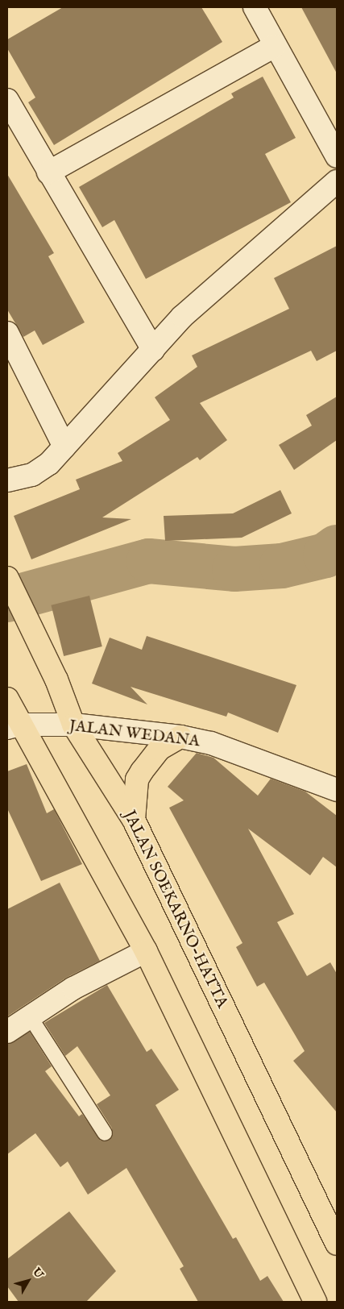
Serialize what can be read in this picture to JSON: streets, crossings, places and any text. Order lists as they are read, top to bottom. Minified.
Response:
{"streets":{"highway":["JALAN SOEKARNO-HATTA"],"street":["JALAN WEDANA"]},"crossings":[["JALAN WEDANA","JALAN SOEKARNO-HATTA"]],"north":"top right"}
